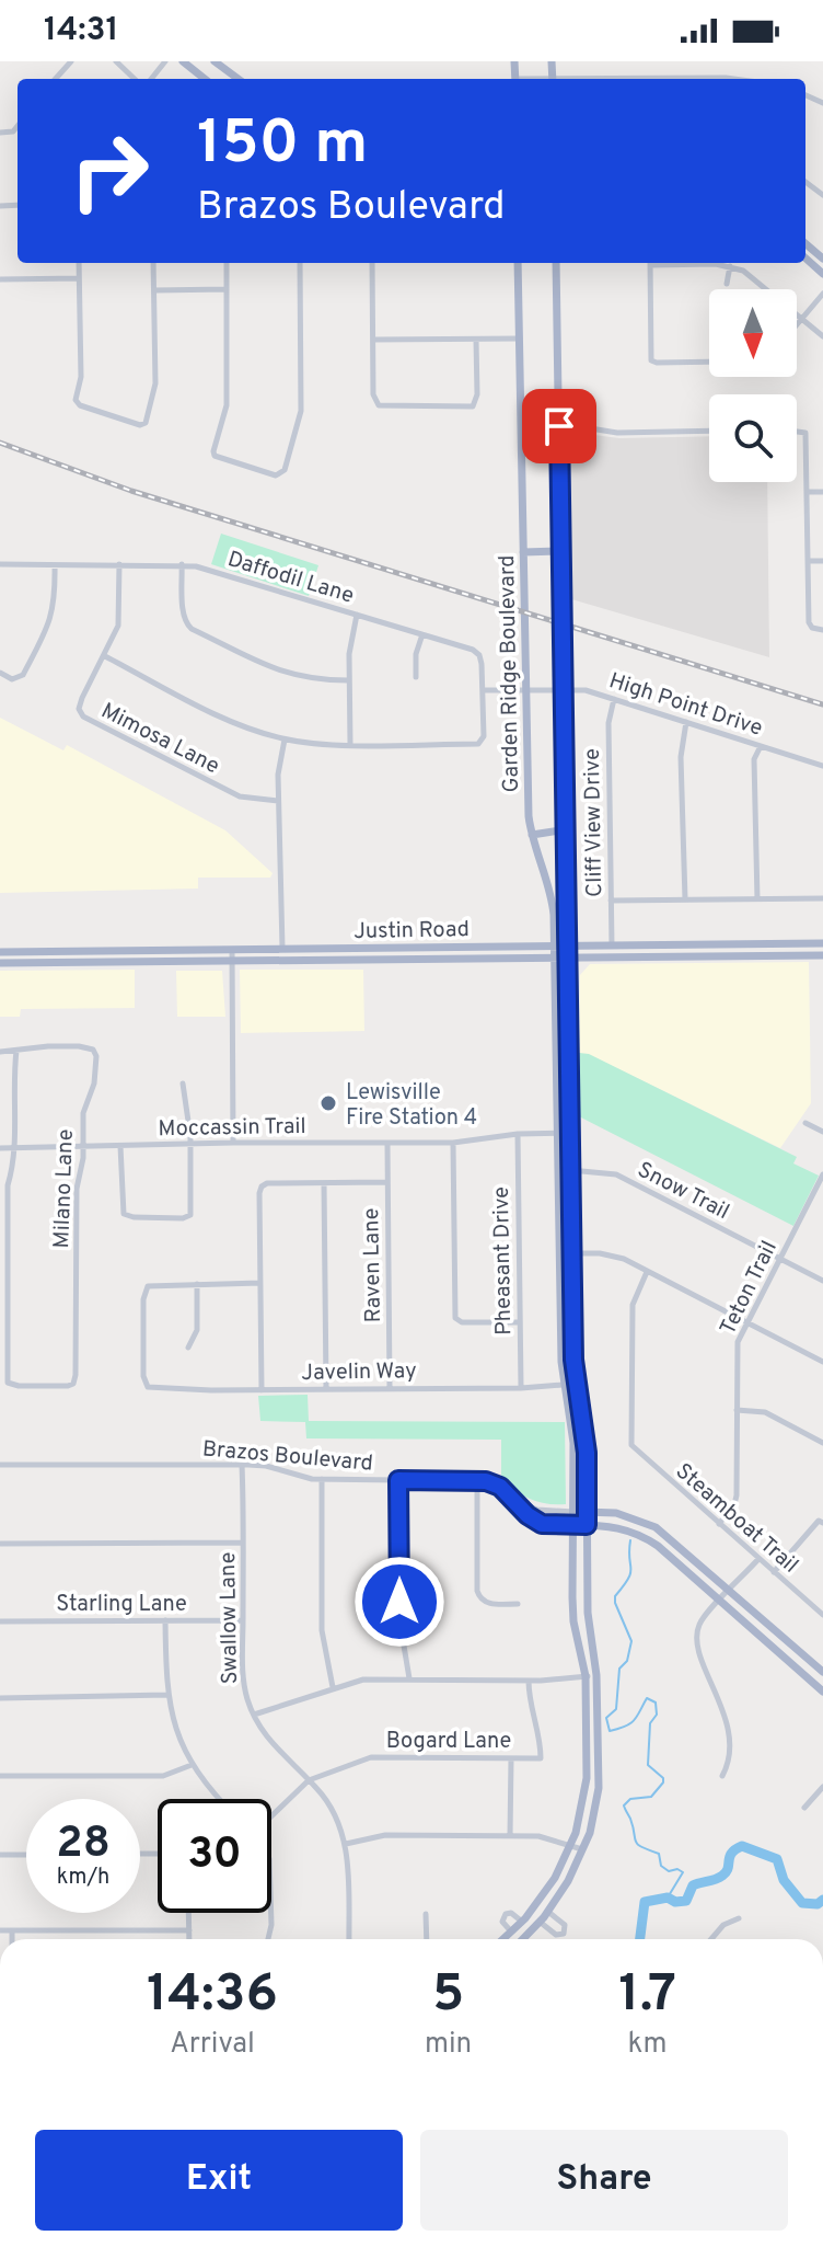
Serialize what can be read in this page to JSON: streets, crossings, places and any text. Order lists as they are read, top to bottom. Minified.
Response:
{"streets":{"main road":["Garden Ridge Boulevard","Justin Road","Brazos Boulevard"],"street":["Daffodil Lane","High Point Drive","Mimosa Lane","Cliff View Drive","Moccassin Trail","Milano Lane","Snow Trail","Pheasant Drive","Raven Lane","Teton Trail","Javelin Way","Steamboat Trail","Starling Lane","Swallow Lane","Bogard Lane"]},"crossings":[["Daffodil Lane","High Point Drive"],["Daffodil Lane","Mimosa Lane"],["Garden Ridge Boulevard","High Point Drive"],["Garden Ridge Boulevard","Justin Road"],["Garden Ridge Boulevard","Moccassin Trail"],["Garden Ridge Boulevard","Javelin Way"],["Garden Ridge Boulevard","Brazos Boulevard"],["High Point Drive","Cliff View Drive"],["Cliff View Drive","Justin Road"],["Moccassin Trail","Milano Lane"],["Moccassin Trail","Pheasant Drive"],["Moccassin Trail","Raven Lane"],["Snow Trail","Teton Trail"],["Pheasant Drive","Javelin Way"],["Raven Lane","Javelin Way"],["Teton Trail","Steamboat Trail"],["Brazos Boulevard","Swallow Lane"],["Starling Lane","Swallow Lane"],["Swallow Lane","Bogard Lane"]],"places":["Lewisville Fire Station 4"],"north":"bottom","page":{"status":"14:31","turn":["150 m","Brazos Boulevard"],"speed":"28 km/h","limit":"30","eta":["14:36","Arrival","5","min","1.7","km"],"buttons":["Exit","Share"]}}
